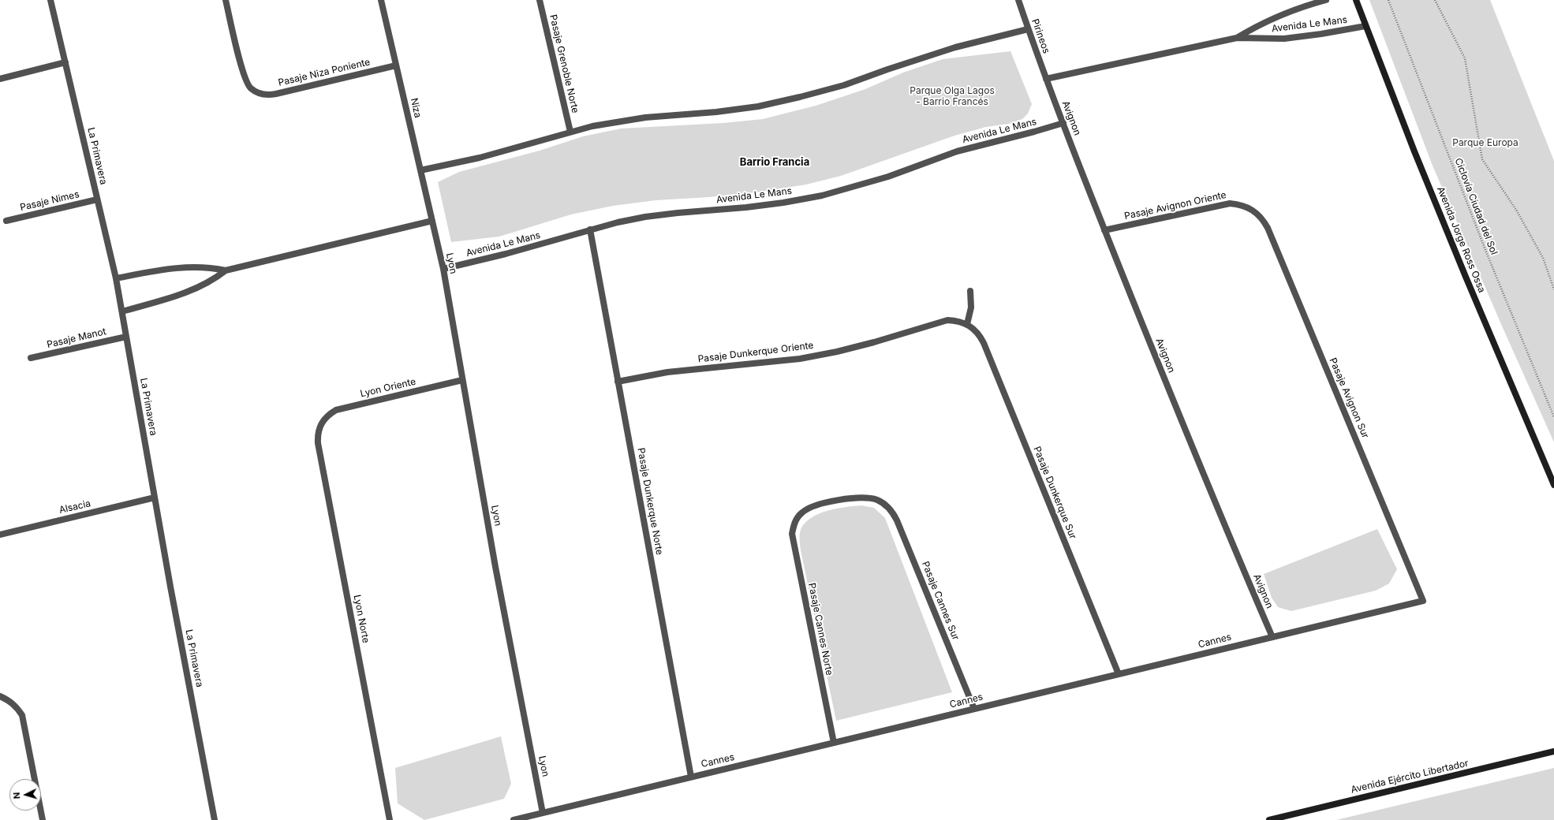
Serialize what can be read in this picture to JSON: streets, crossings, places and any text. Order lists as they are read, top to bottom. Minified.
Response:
{"streets":{"street":["Avenida Le Mans","Pirineos","Pasaje Grenoble Norte","Pasaje Niza Poniente","Niza","Avignon","La Primavera","Pasaje Nimes","Pasaje Avignon Oriente","Avenida Jorge Ross Ossa","Lyon","Pasaje Manot","Pasaje Dunkerque Oriente","Lyon Oriente","Pasaje Avignon Sur","Pasaje Dunkerque Sur","Pasaje Dunkerque Norte","Alsacia","Pasaje Cannes Sur","Lyon Norte","Pasaje Cannes Norte","Cannes","Avenida Ejército Libertador"],"path":["Ciclovía Ciudad del Sol"]},"crossings":[["Avenida Le Mans","Pirineos"],["Avenida Le Mans","Avignon"],["Avenida Le Mans","Avenida Jorge Ross Ossa"],["Avenida Le Mans","Lyon"],["Avenida Le Mans","Pasaje Dunkerque Norte"],["Pirineos","Avignon"],["Pasaje Niza Poniente","Niza"],["Niza","Lyon"],["Avignon","Pasaje Avignon Oriente"],["Avignon","Cannes"],["La Primavera","Pasaje Nimes"],["La Primavera","Pasaje Manot"],["La Primavera","Alsacia"],["Pasaje Avignon Oriente","Pasaje Avignon Sur"],["Lyon","Lyon Oriente"],["Lyon","Cannes"],["Pasaje Dunkerque Oriente","Pasaje Dunkerque Sur"],["Pasaje Dunkerque Oriente","Pasaje Dunkerque Norte"],["Lyon Oriente","Lyon Norte"],["Pasaje Avignon Sur","Cannes"],["Pasaje Dunkerque Sur","Cannes"],["Pasaje Dunkerque Norte","Cannes"],["Pasaje Cannes Sur","Pasaje Cannes Norte"],["Pasaje Cannes Sur","Cannes"],["Pasaje Cannes Norte","Cannes"]],"districts":["Barrio Francia"],"parks":["Parque Olga Lagos - Barrio Francés","Parque Europa"],"north":"left"}
